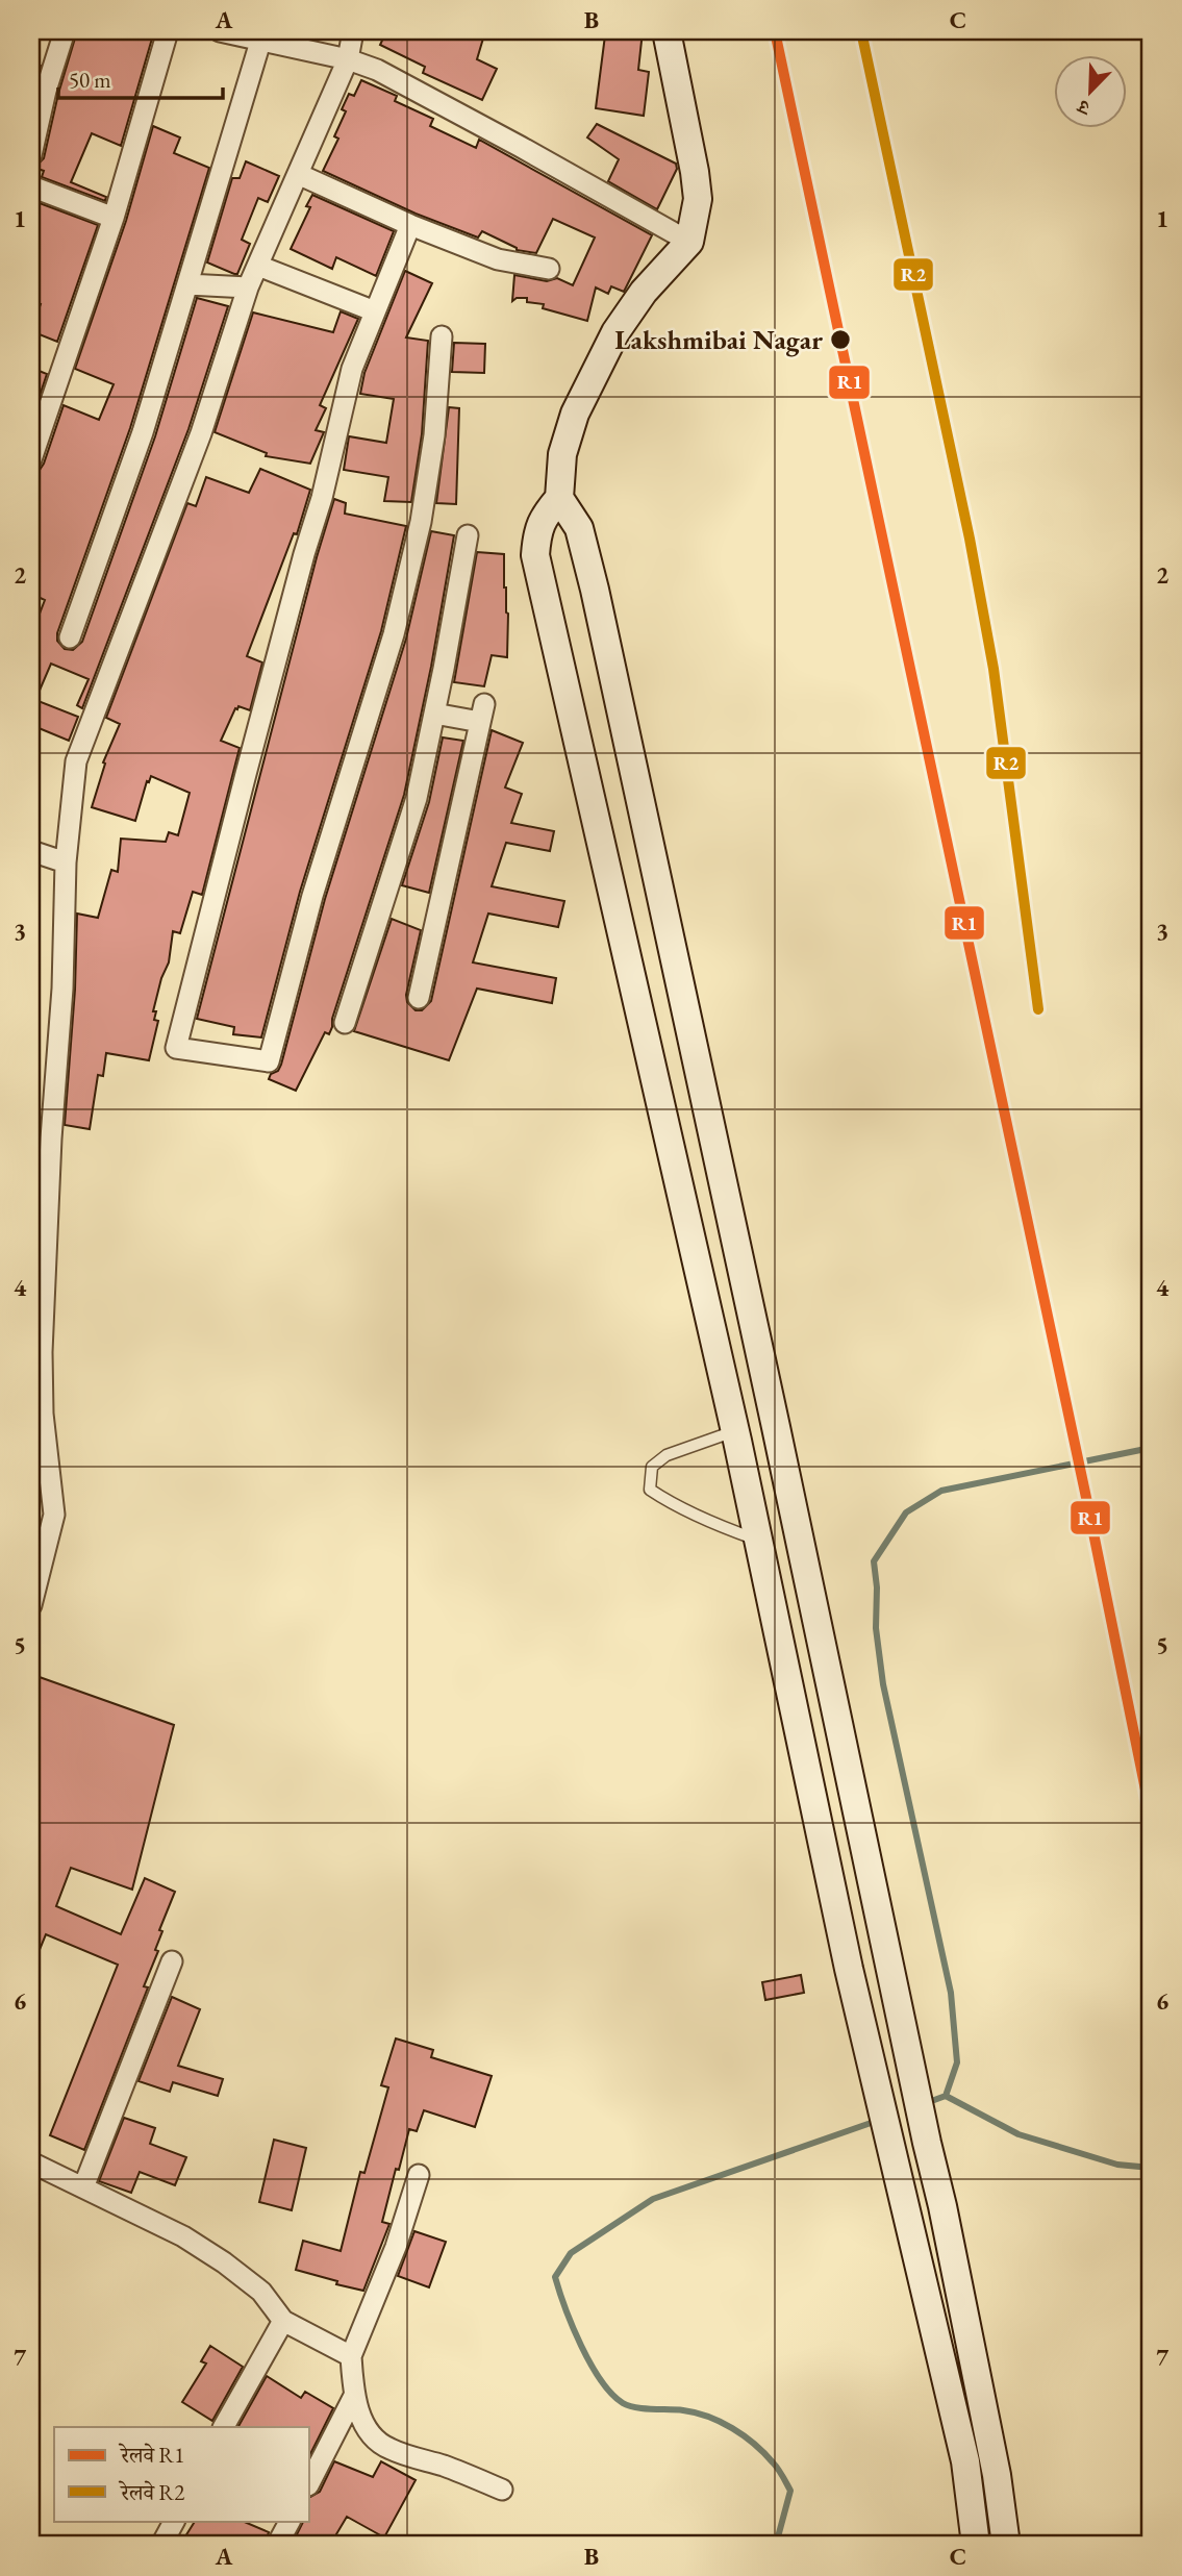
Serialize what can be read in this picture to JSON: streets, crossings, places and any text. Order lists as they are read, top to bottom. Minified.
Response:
{"places":["Lakshmibai Nagar"],"lines":["rail line R1","rail line R2"],"legend":["रेलवे R1","रेलवे R2"],"scale_bar":"50 m","north":"bottom left","grid":{"columns":["A","B","C"],"rows":["1","2","3","4","5","6","7"]}}
